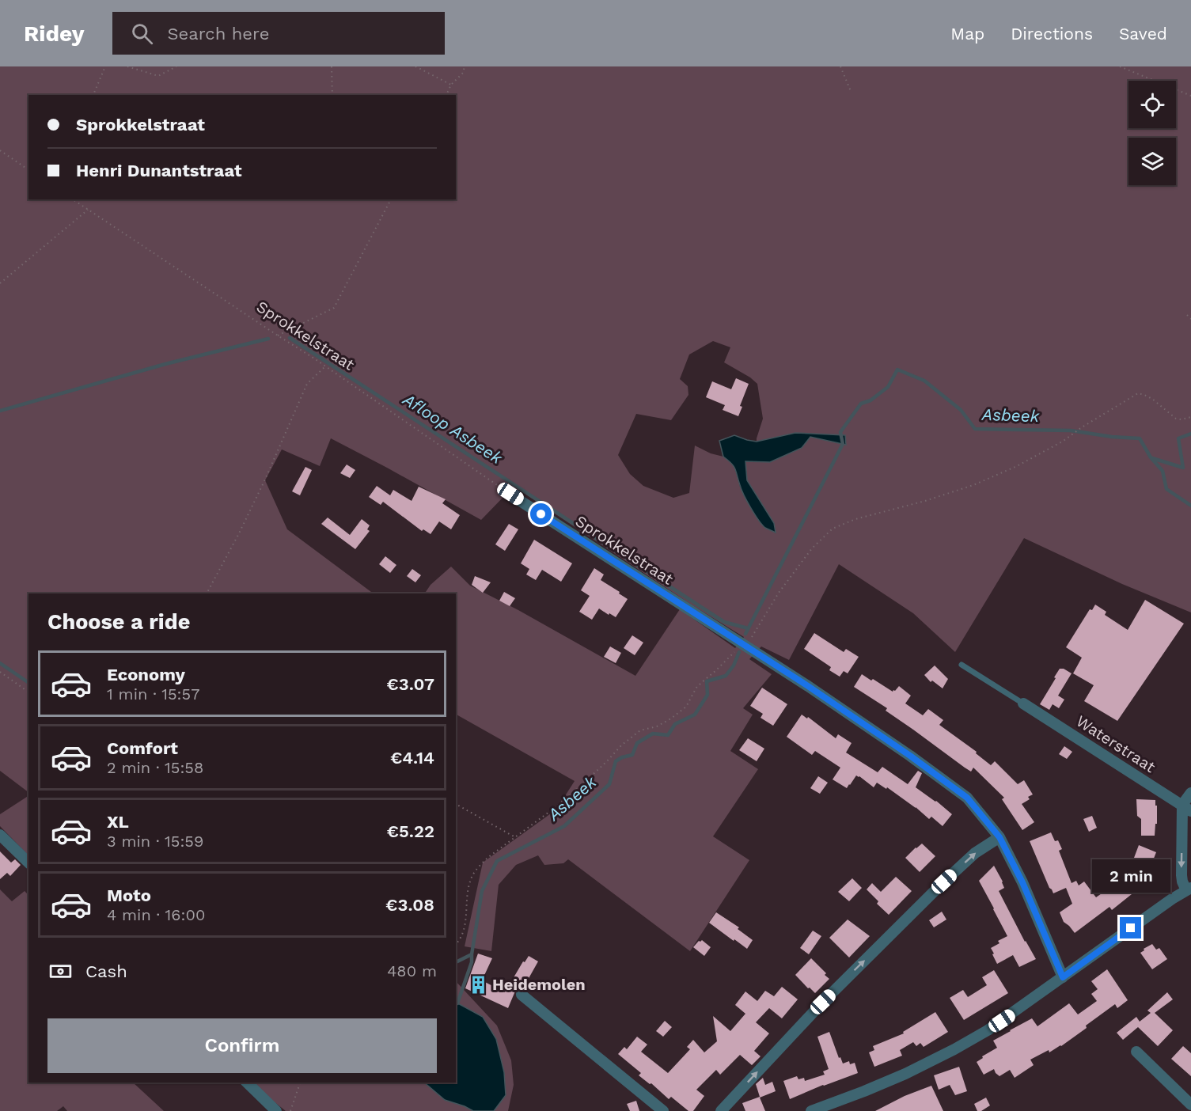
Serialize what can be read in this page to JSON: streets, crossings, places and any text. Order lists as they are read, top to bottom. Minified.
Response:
{"streets":{"street":["Sprokkelstraat","Waterstraat"]},"water":["Asbeek","Afloop Asbeek"],"places":{"building":["Heidemolen"]},"page":{"header":"Ridey","search":"Search here","nav":["Map","Directions","Saved"],"banner":["Sprokkelstraat","Henri Dunantstraat"],"heading":"Choose a ride","list":[{"name":"Economy","note":"1 min · 15:57","value":"€3.07"},{"name":"Comfort","note":"2 min · 15:58","value":"€4.14"},{"name":"XL","note":"3 min · 15:59","value":"€5.22"},{"name":"Moto","note":"4 min · 16:00","value":"€3.08"}],"bubble":"2 min","pay":["Cash","480 m"],"buttons":"Confirm"}}
